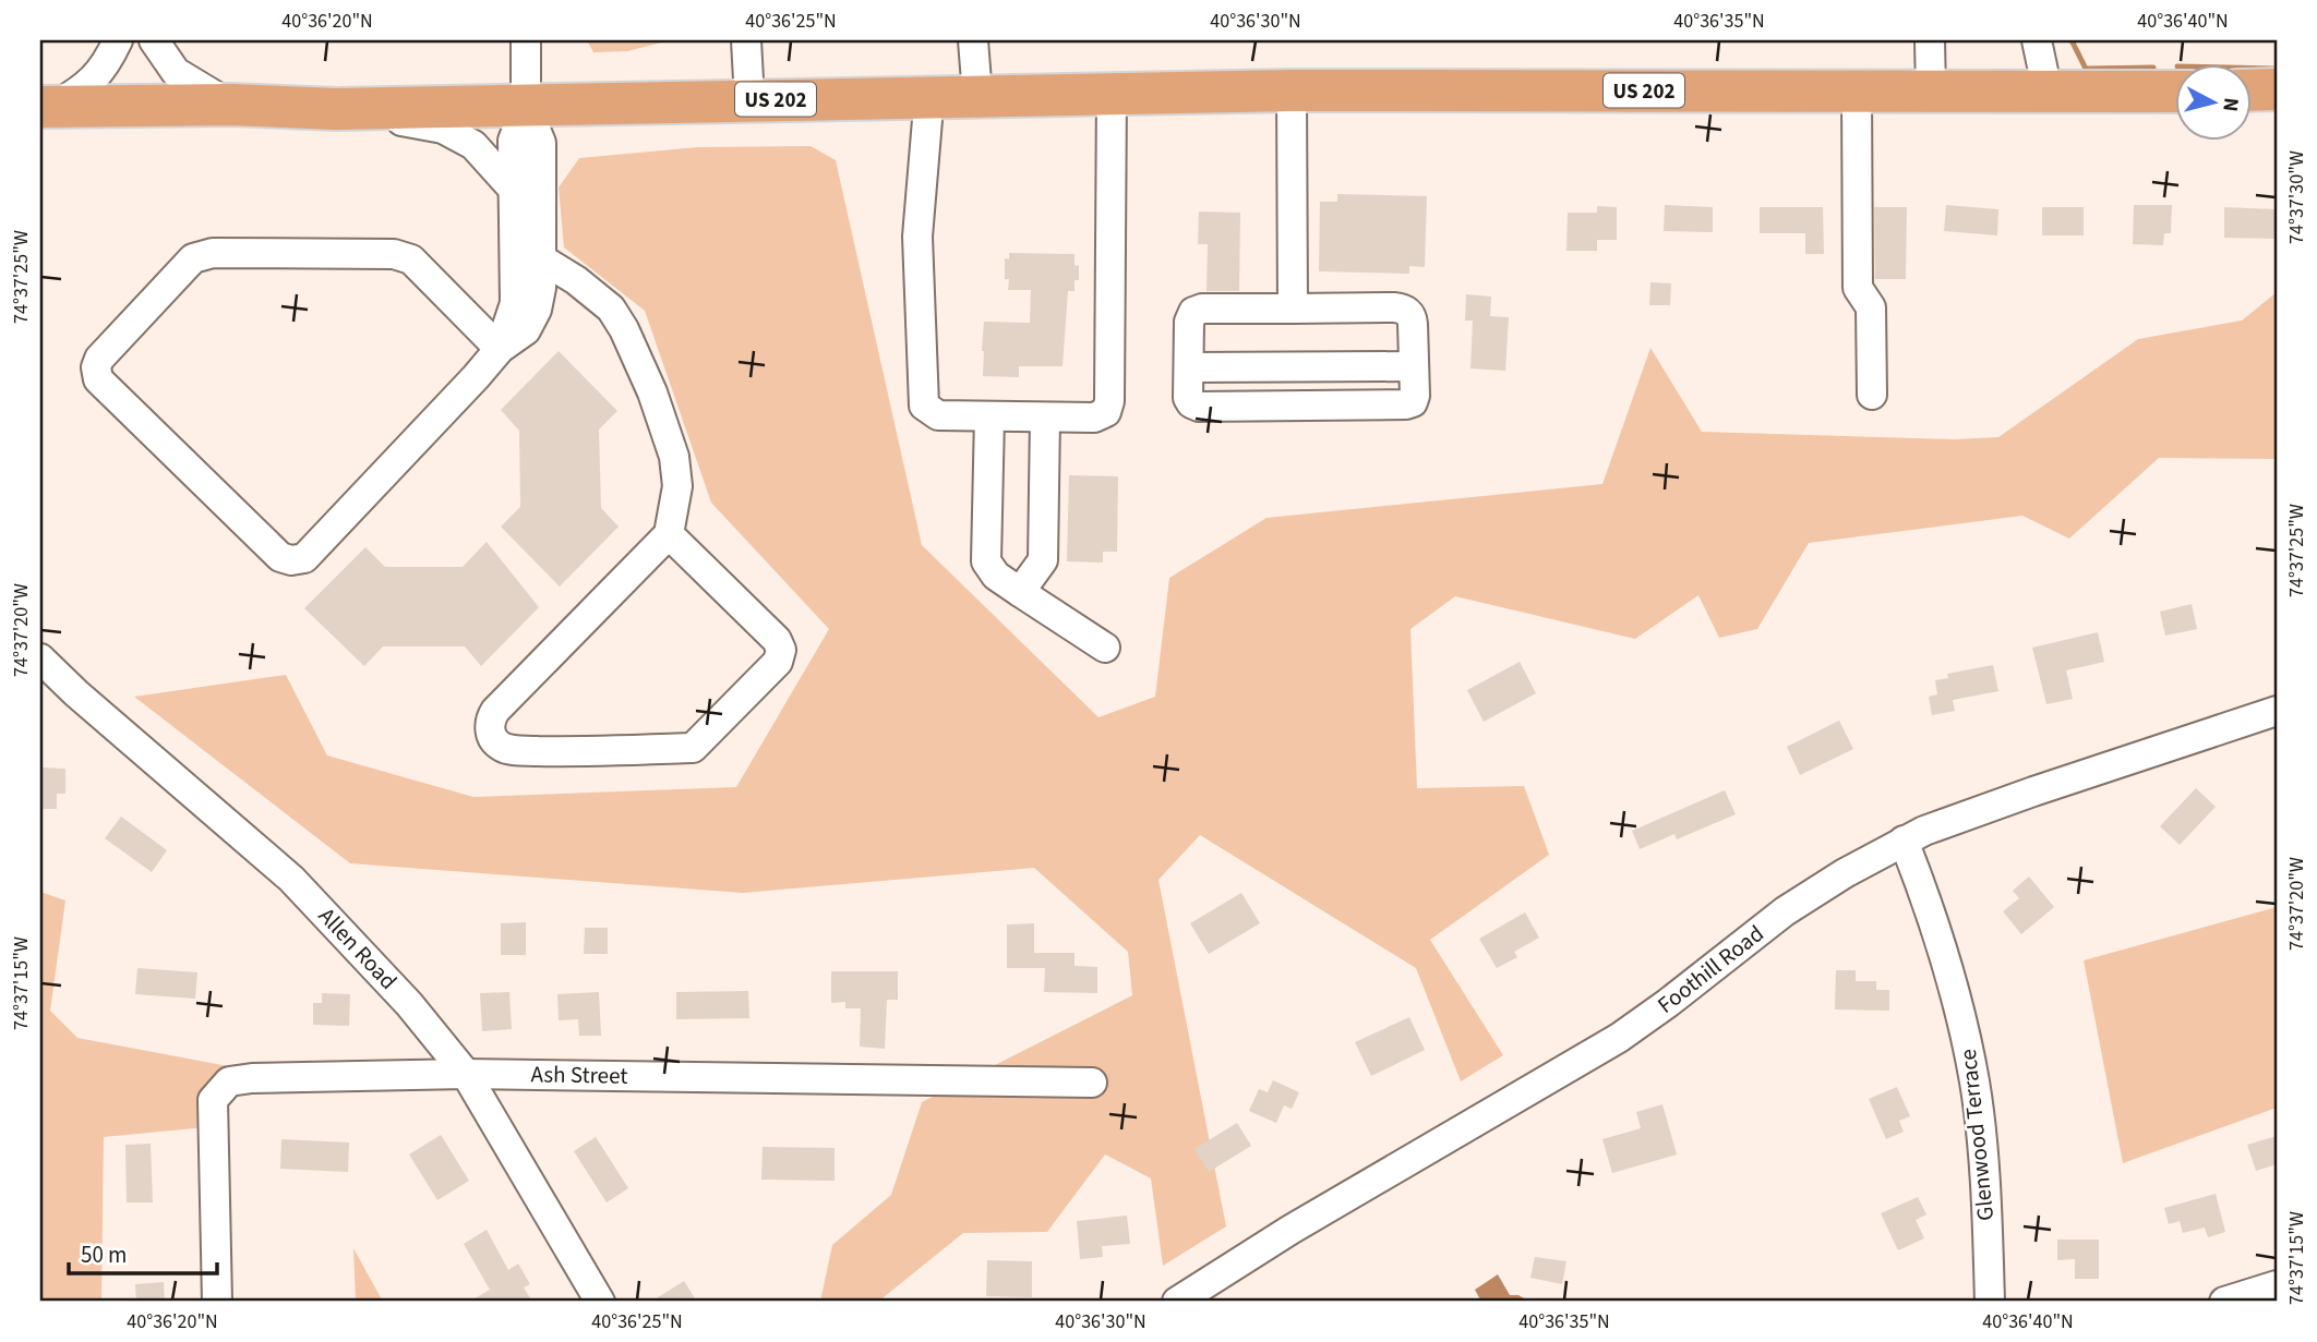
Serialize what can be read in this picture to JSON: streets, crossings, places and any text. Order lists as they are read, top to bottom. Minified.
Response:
{"streets":{"highway":["US 202"],"street":["Allen Road","Foothill Road","Ash Street","Glenwood Terrace"]},"crossings":[["Allen Road","Ash Street"],["Foothill Road","Glenwood Terrace"]],"scale_bar":"50 m","north":"right","coordinates":["40°36'20\"N","40°36'25\"N","40°36'30\"N","40°36'35\"N","40°36'40\"N","74°37'30\"W","74°37'25\"W","74°37'20\"W","74°37'15\"W"]}
